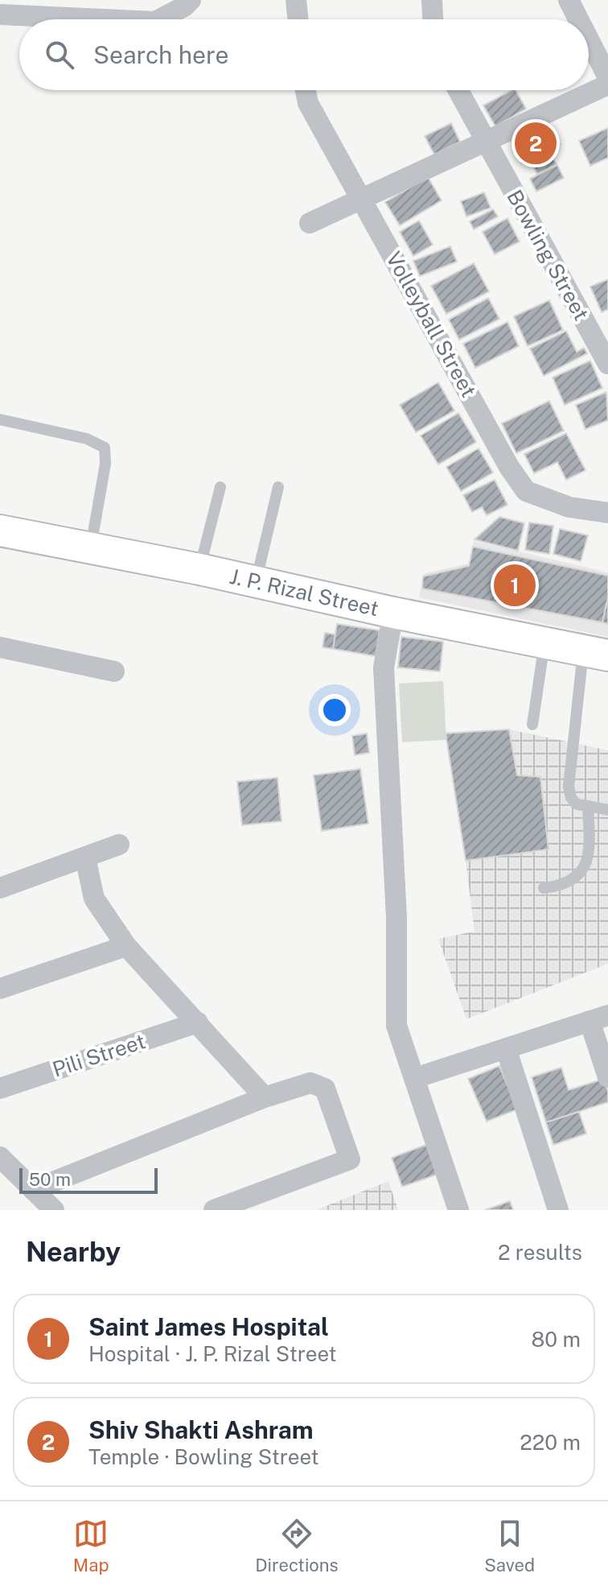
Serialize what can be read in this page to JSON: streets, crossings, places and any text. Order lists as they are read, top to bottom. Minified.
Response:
{"streets":{"main road":["J. P. Rizal Street"],"street":["Bowling Street","Volleyball Street","Pili Street"]},"scale_bar":"50 m","page":{"search":"Search here","pins":["2","1"],"scale":"50 m","heading":["Nearby","2 results"],"list":[{"mark":"1","name":"Saint James Hospital","note":"Hospital · J. P. Rizal Street","value":"80 m"},{"mark":"2","name":"Shiv Shakti Ashram","note":"Temple · Bowling Street","value":"220 m"}],"nav":["Map","Directions","Saved"]}}
